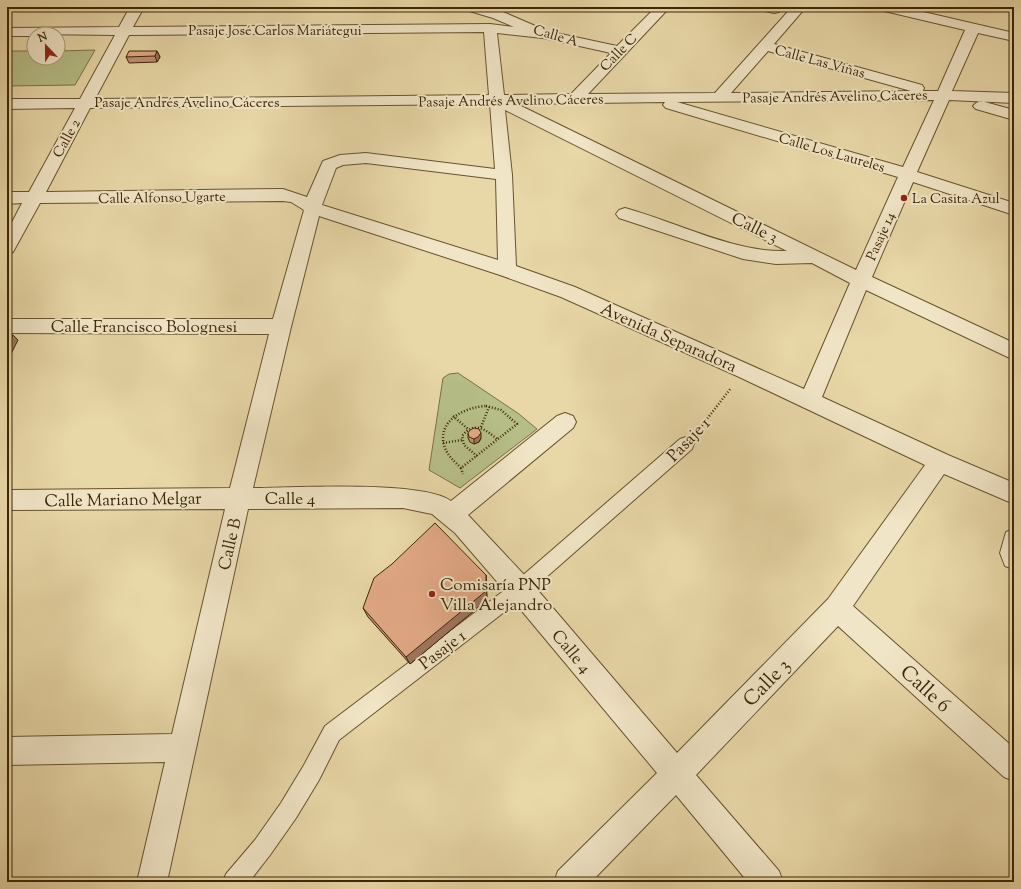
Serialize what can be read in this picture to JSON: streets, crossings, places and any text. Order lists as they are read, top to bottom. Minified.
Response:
{"streets":{"street":["Pasaje José Carlos Mariátegui","Calle A","Calle C","Calle Las Viñas","Pasaje Andrés Avelino Cáceres","Calle 2","Calle Los Laureles","Calle Alfonso Ugarte","Calle 3","Pasaje 14","Calle Francisco Bolognesi","Avenida Separadora","Calle 4","Calle Mariano Melgar","Calle B","Calle 6"],"lane":["Pasaje 1"]},"crossings":[["Pasaje José Carlos Mariátegui","Calle A"],["Pasaje José Carlos Mariátegui","Calle 2"],["Calle A","Calle C"],["Calle C","Pasaje Andrés Avelino Cáceres"],["Calle Las Viñas","Pasaje Andrés Avelino Cáceres"],["Calle Las Viñas","Pasaje 14"],["Pasaje Andrés Avelino Cáceres","Calle 2"],["Pasaje Andrés Avelino Cáceres","Calle Los Laureles"],["Pasaje Andrés Avelino Cáceres","Calle 3"],["Pasaje Andrés Avelino Cáceres","Pasaje 14"],["Calle 2","Calle Alfonso Ugarte"],["Calle Los Laureles","Pasaje 14"],["Calle Alfonso Ugarte","Avenida Separadora"],["Calle Alfonso Ugarte","Calle B"],["Calle 3","Pasaje 14"],["Calle 3","Avenida Separadora"],["Calle 3","Calle 4"],["Calle 3","Calle 6"],["Pasaje 14","Avenida Separadora"],["Calle Francisco Bolognesi","Calle B"],["Avenida Separadora","Pasaje 1"],["Avenida Separadora","Calle B"],["Pasaje 1","Calle 4"],["Calle 4","Calle Mariano Melgar"],["Calle 4","Calle B"],["Calle Mariano Melgar","Calle B"]],"places":["La Casita Azul","Comisaría PNP Villa Alejandro"],"north":"top"}
